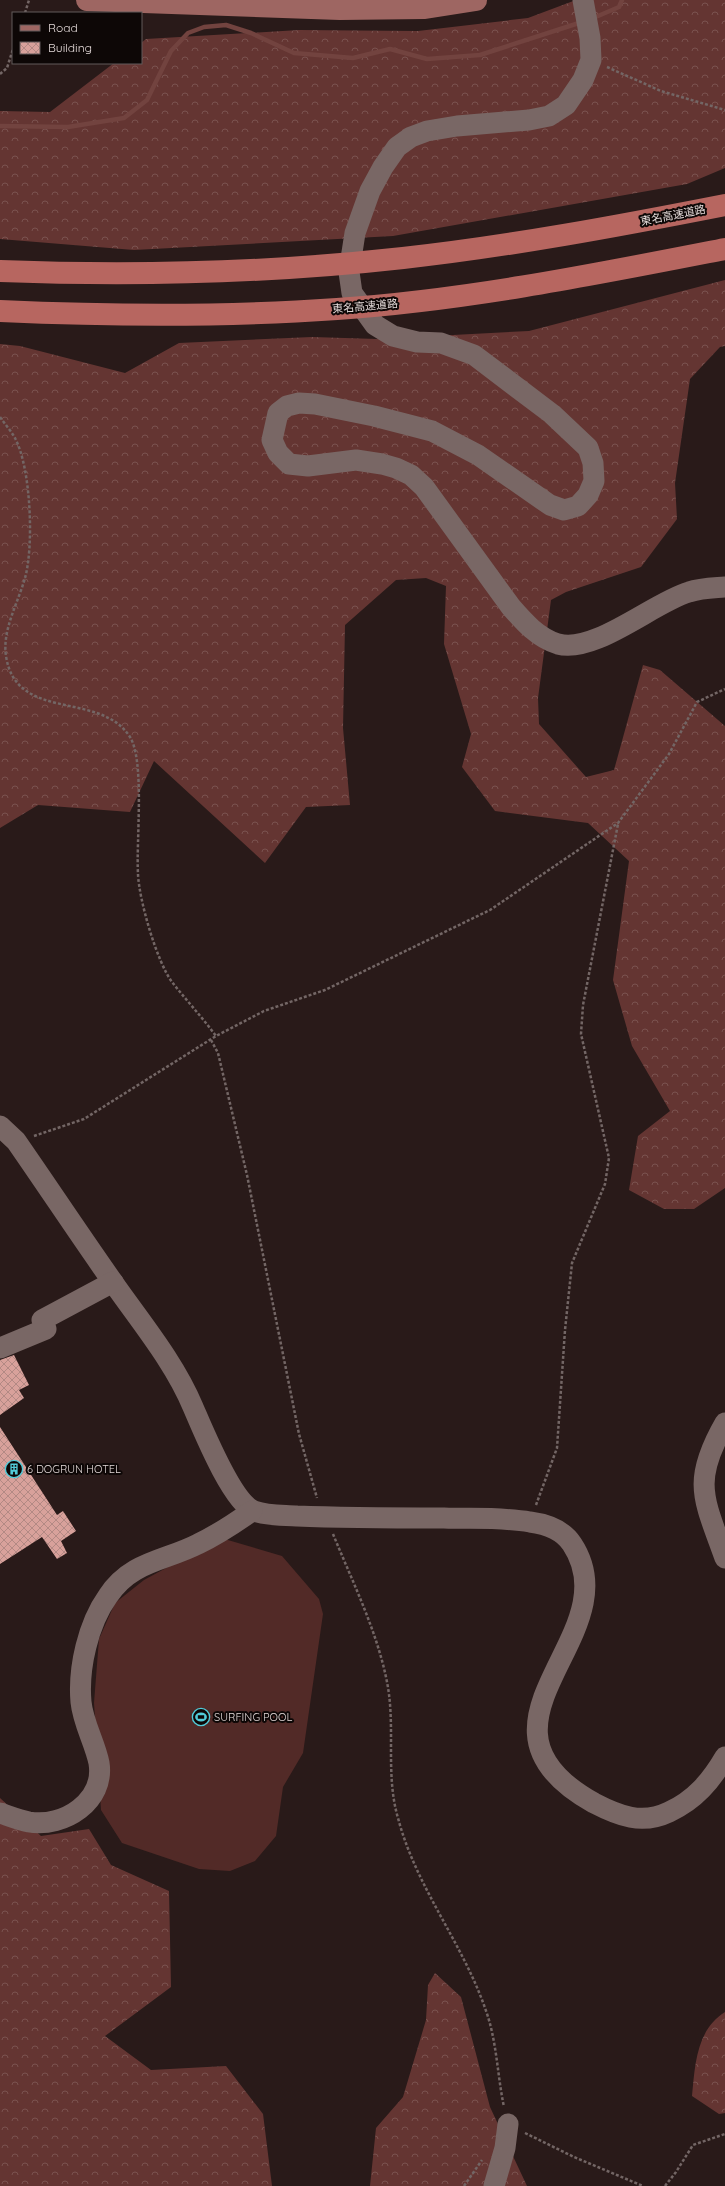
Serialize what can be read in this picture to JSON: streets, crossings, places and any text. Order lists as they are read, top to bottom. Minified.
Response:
{"streets":{"highway":["東名高速道路"]},"places":{"building":["6 DOGRUN HOTEL"],"sports":["SURFING POOL"]},"legend":["Road","Building"]}
